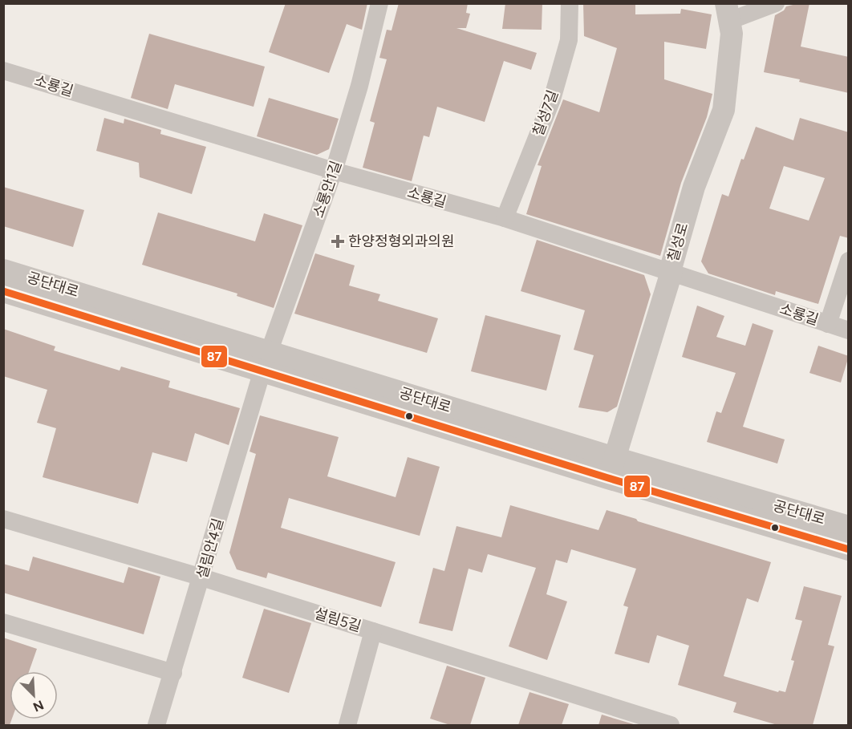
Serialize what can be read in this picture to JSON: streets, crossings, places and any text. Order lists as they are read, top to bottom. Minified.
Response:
{"streets":{"street":["소룡길","칠성7길","소룡안1길","칠성로","공단대로","설림안4길","설림5길"]},"crossings":[["소룡길","칠성7길"],["소룡길","소룡안1길"],["소룡길","칠성로"],["소룡안1길","공단대로"],["소룡안1길","설림안4길"],["칠성로","공단대로"],["공단대로","설림안4길"],["설림안4길","설림5길"]],"places":{"health":["한양정형외과의원"]},"lines":["transit line 87"],"north":"bottom right"}
